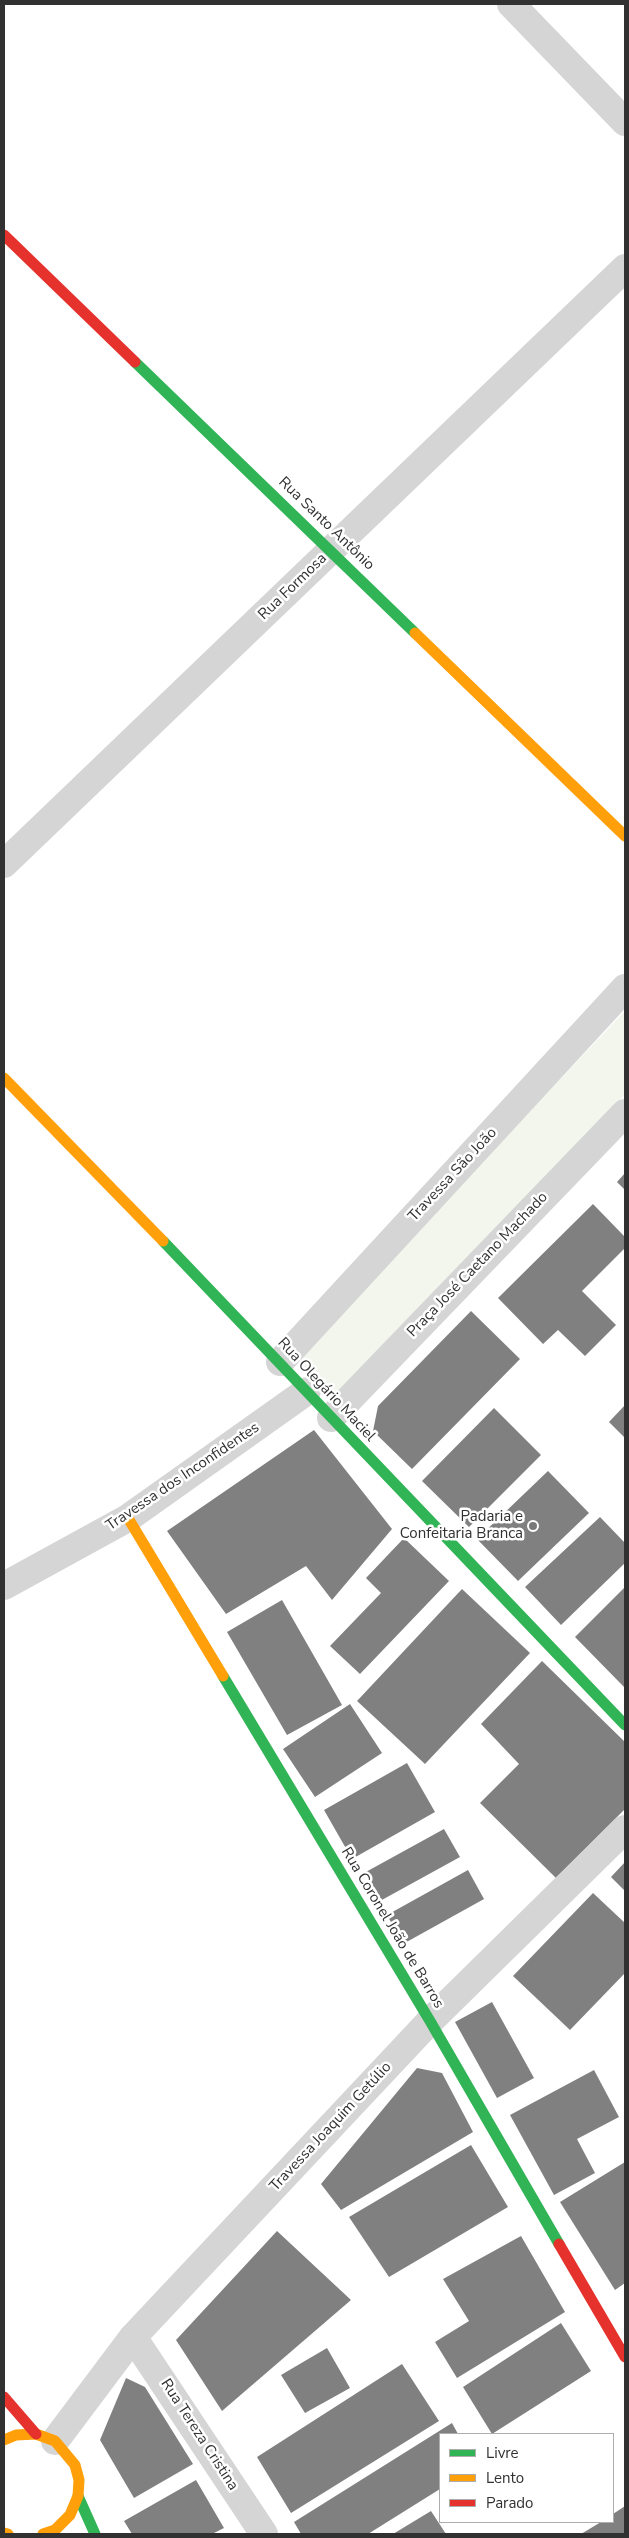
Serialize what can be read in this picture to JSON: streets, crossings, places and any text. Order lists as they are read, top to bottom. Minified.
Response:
{"streets":{"street":["Rua Santo Antônio","Rua Formosa","Travessa São João","Praça José Caetano Machado","Rua Olegário Maciel","Travessa dos Inconfidentes","Rua Coronel João de Barros","Travessa Joaquim Getúlio","Rua Tereza Cristina"]},"crossings":[["Rua Santo Antônio","Rua Formosa"],["Travessa São João","Rua Olegário Maciel"],["Praça José Caetano Machado","Rua Olegário Maciel"],["Rua Olegário Maciel","Travessa dos Inconfidentes"],["Travessa dos Inconfidentes","Rua Coronel João de Barros"],["Rua Coronel João de Barros","Travessa Joaquim Getúlio"],["Travessa Joaquim Getúlio","Rua Tereza Cristina"]],"places":["Padaria e Confeitaria Branca"],"legend":["Livre","Lento","Parado"]}
